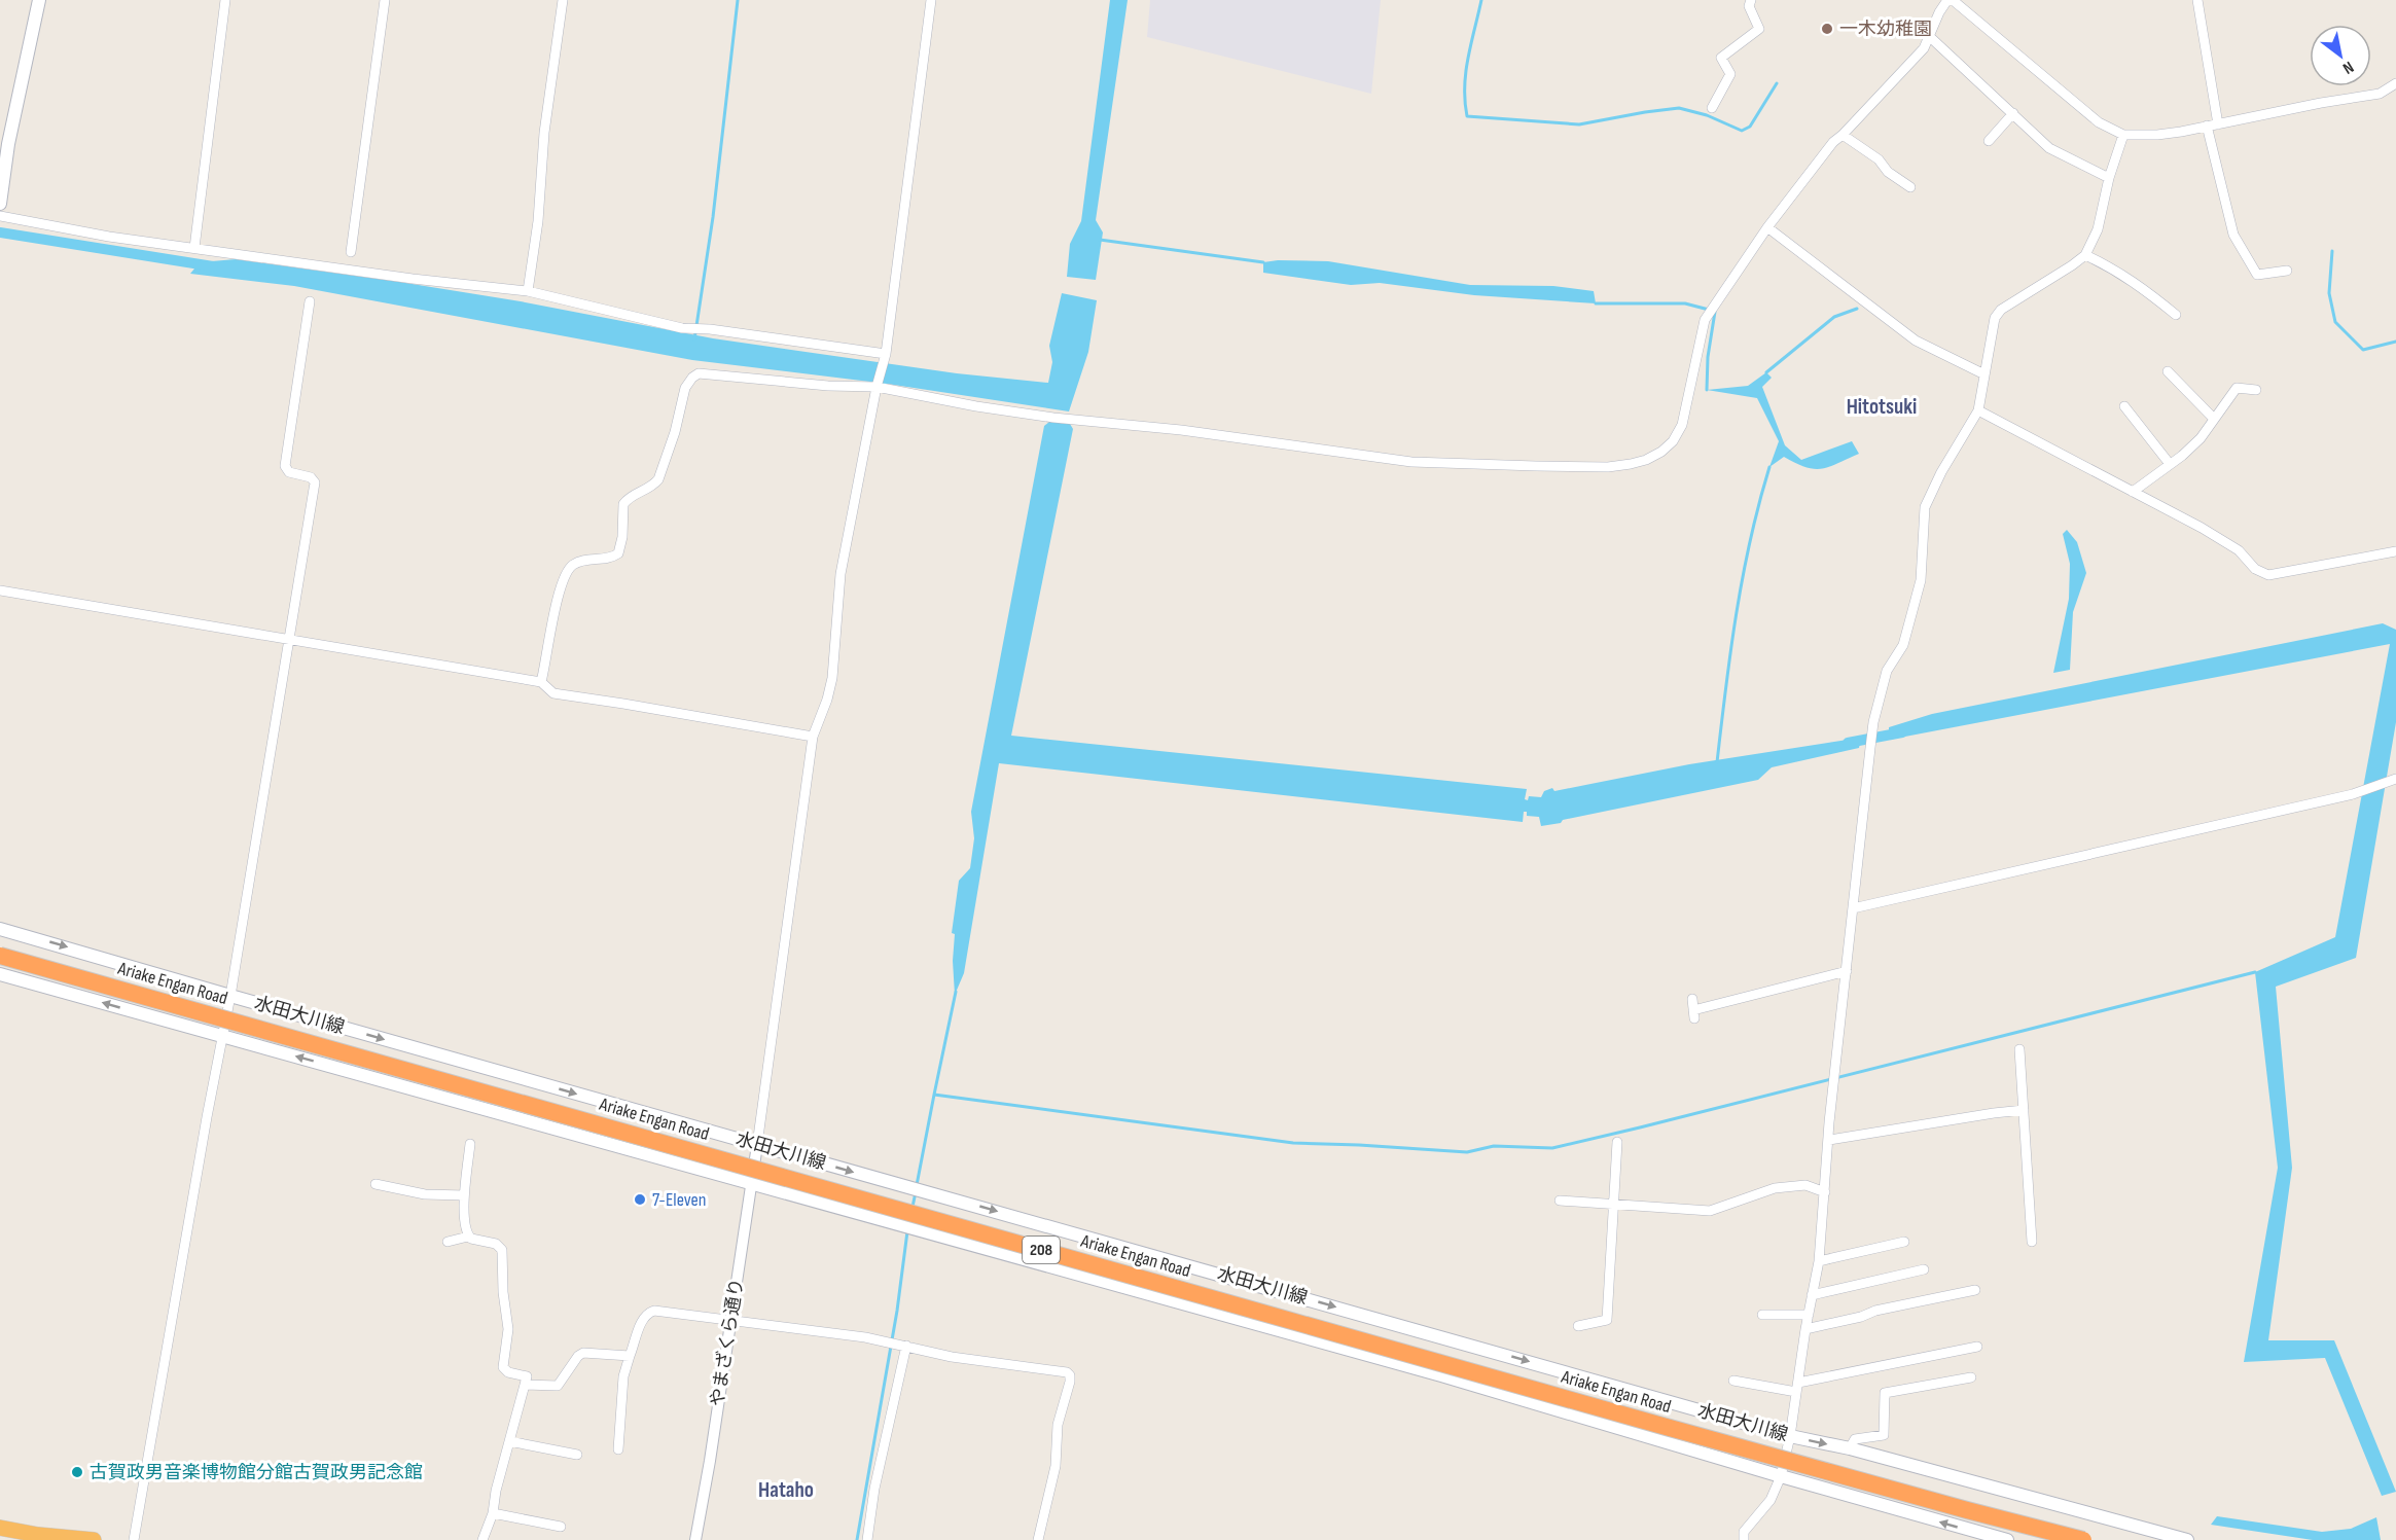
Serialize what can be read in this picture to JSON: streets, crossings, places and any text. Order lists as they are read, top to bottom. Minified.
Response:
{"streets":{"highway":["Ariake Engan Road","208"],"main road":["水田大川線"],"street":["やまざくら通り"]},"crossings":[["水田大川線","やまざくら通り"]],"districts":["Hitotsuki","Hataho"],"places":["一木幼稚園","7-Eleven","古賀政男音楽博物館分館古賀政男記念館"],"north":"bottom right"}
